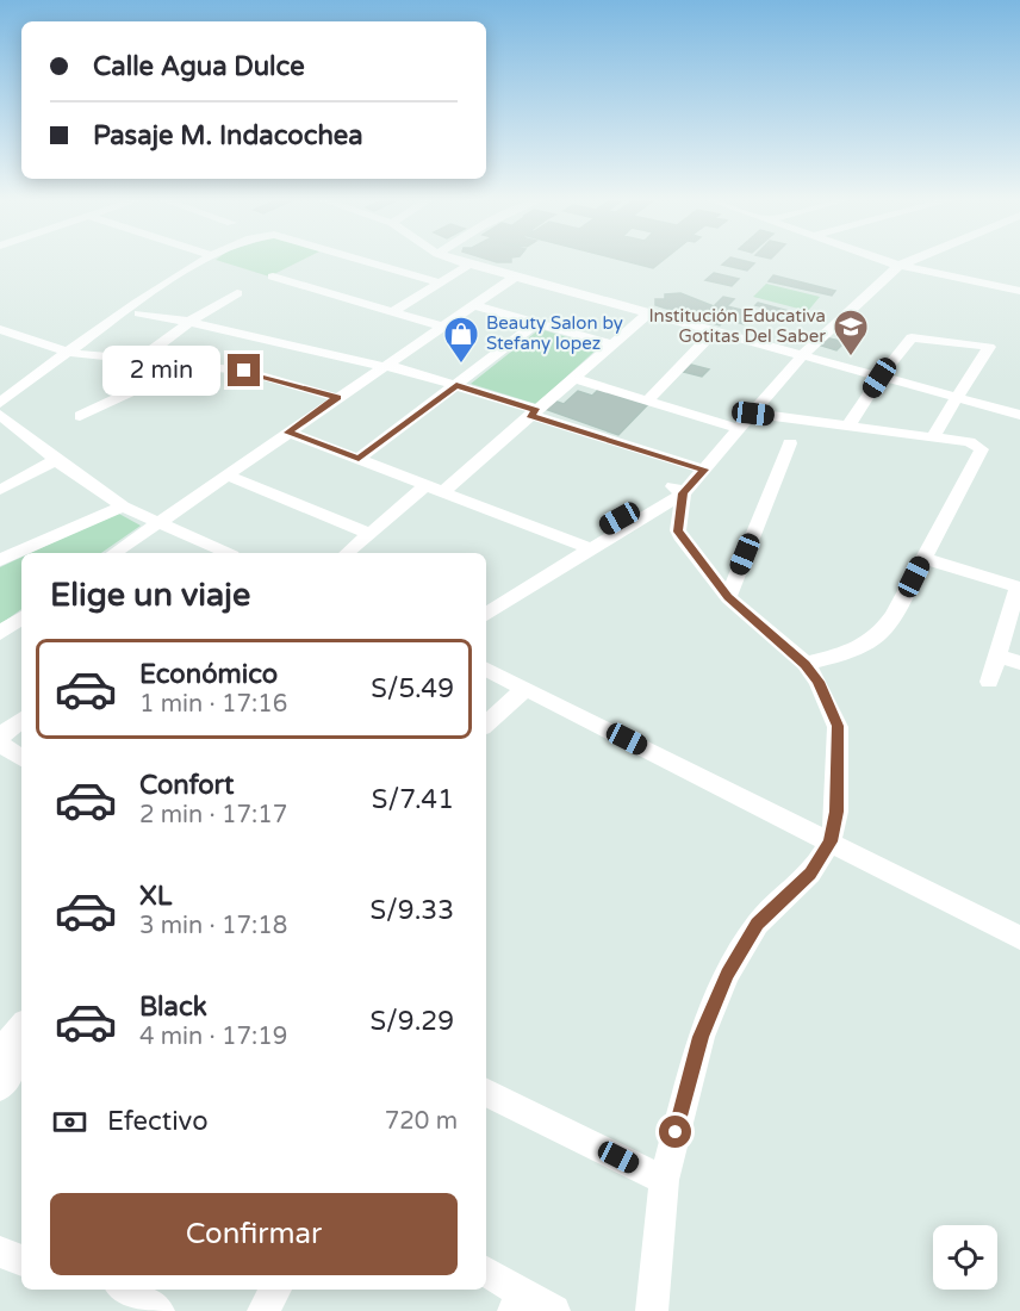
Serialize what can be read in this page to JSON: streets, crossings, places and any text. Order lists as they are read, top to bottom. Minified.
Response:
{"places":{"school or university":["Institución Educativa Gotitas Del Saber"],"shop":["Beauty Salon by Stefany lopez"]},"page":{"banner":["Calle Agua Dulce","Pasaje M. Indacochea"],"bubble":"2 min","heading":"Elige un viaje","list":[{"name":"Económico","note":"1 min · 17:16","value":"S/5.49"},{"name":"Confort","note":"2 min · 17:17","value":"S/7.41"},{"name":"XL","note":"3 min · 17:18","value":"S/9.33"},{"name":"Black","note":"4 min · 17:19","value":"S/9.29"}],"pay":["Efectivo","720 m"],"buttons":"Confirmar"}}
